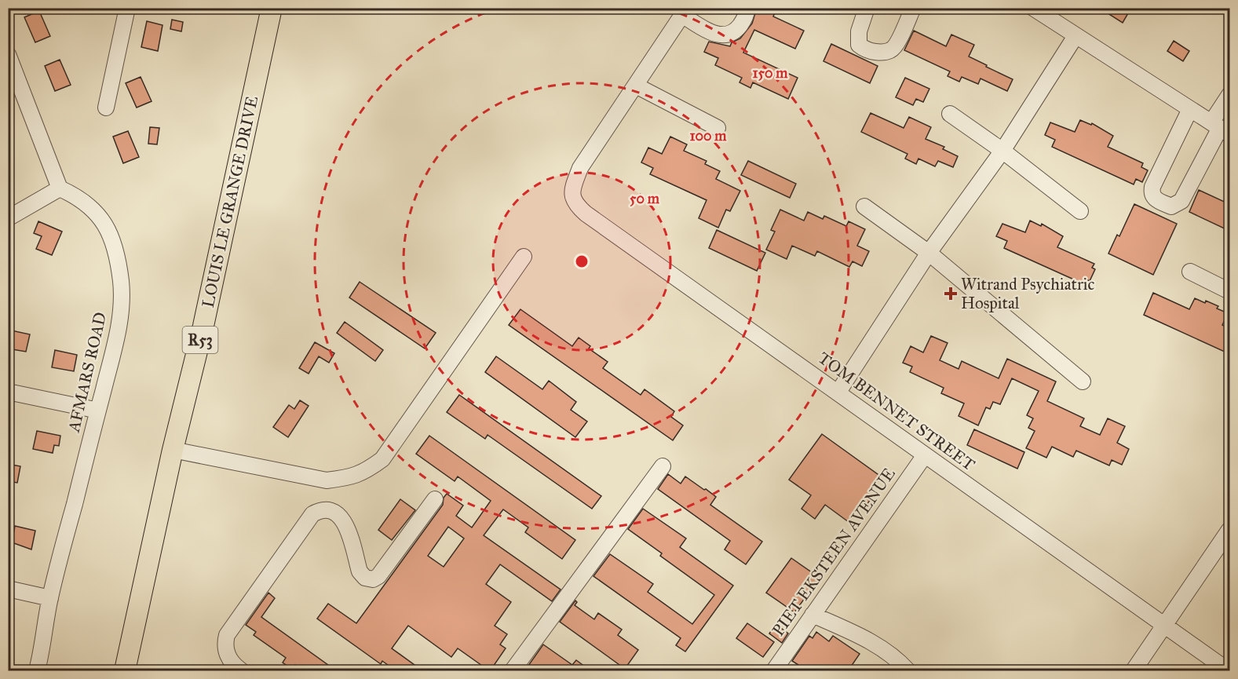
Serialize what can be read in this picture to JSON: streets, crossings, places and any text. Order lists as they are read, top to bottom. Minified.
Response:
{"streets":{"main road":["LOUIS LE GRANGE DRIVE","R53"],"street":["AFMARS ROAD","TOM BENNET STREET","PIET EKSTEEN AVENUE"]},"crossings":[["TOM BENNET STREET","PIET EKSTEEN AVENUE"]],"places":{"health":["Witrand Psychiatric Hospital"]},"rings":["150 m","100 m","50 m"]}
